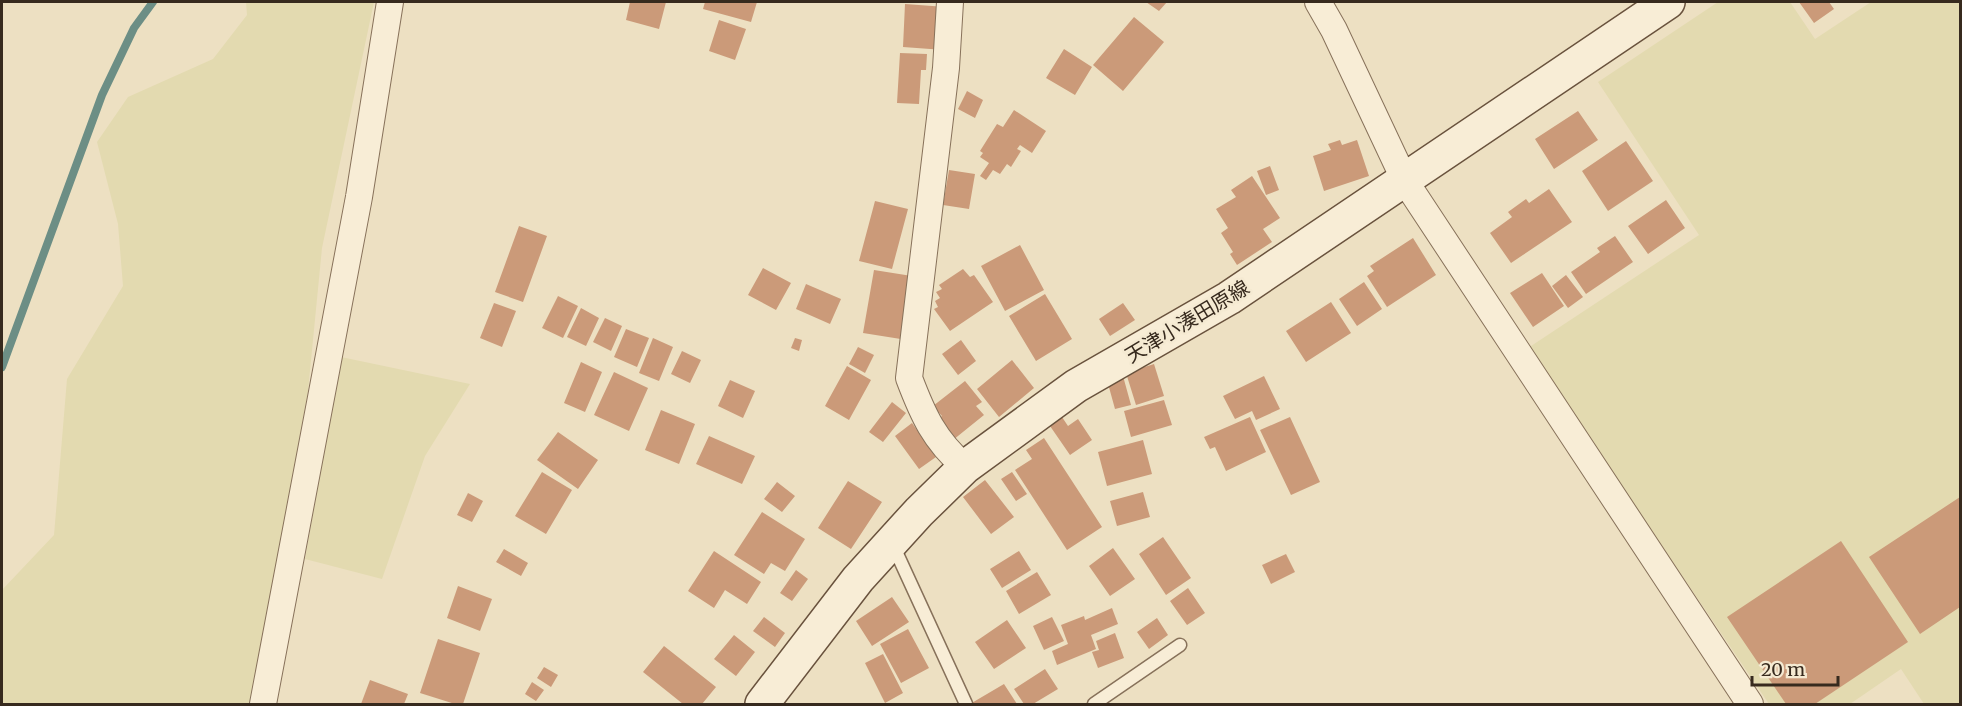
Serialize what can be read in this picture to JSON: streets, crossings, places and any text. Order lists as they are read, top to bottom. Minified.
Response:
{"streets":{"main road":["天津小湊田原線"]},"scale_bar":"20 m"}
